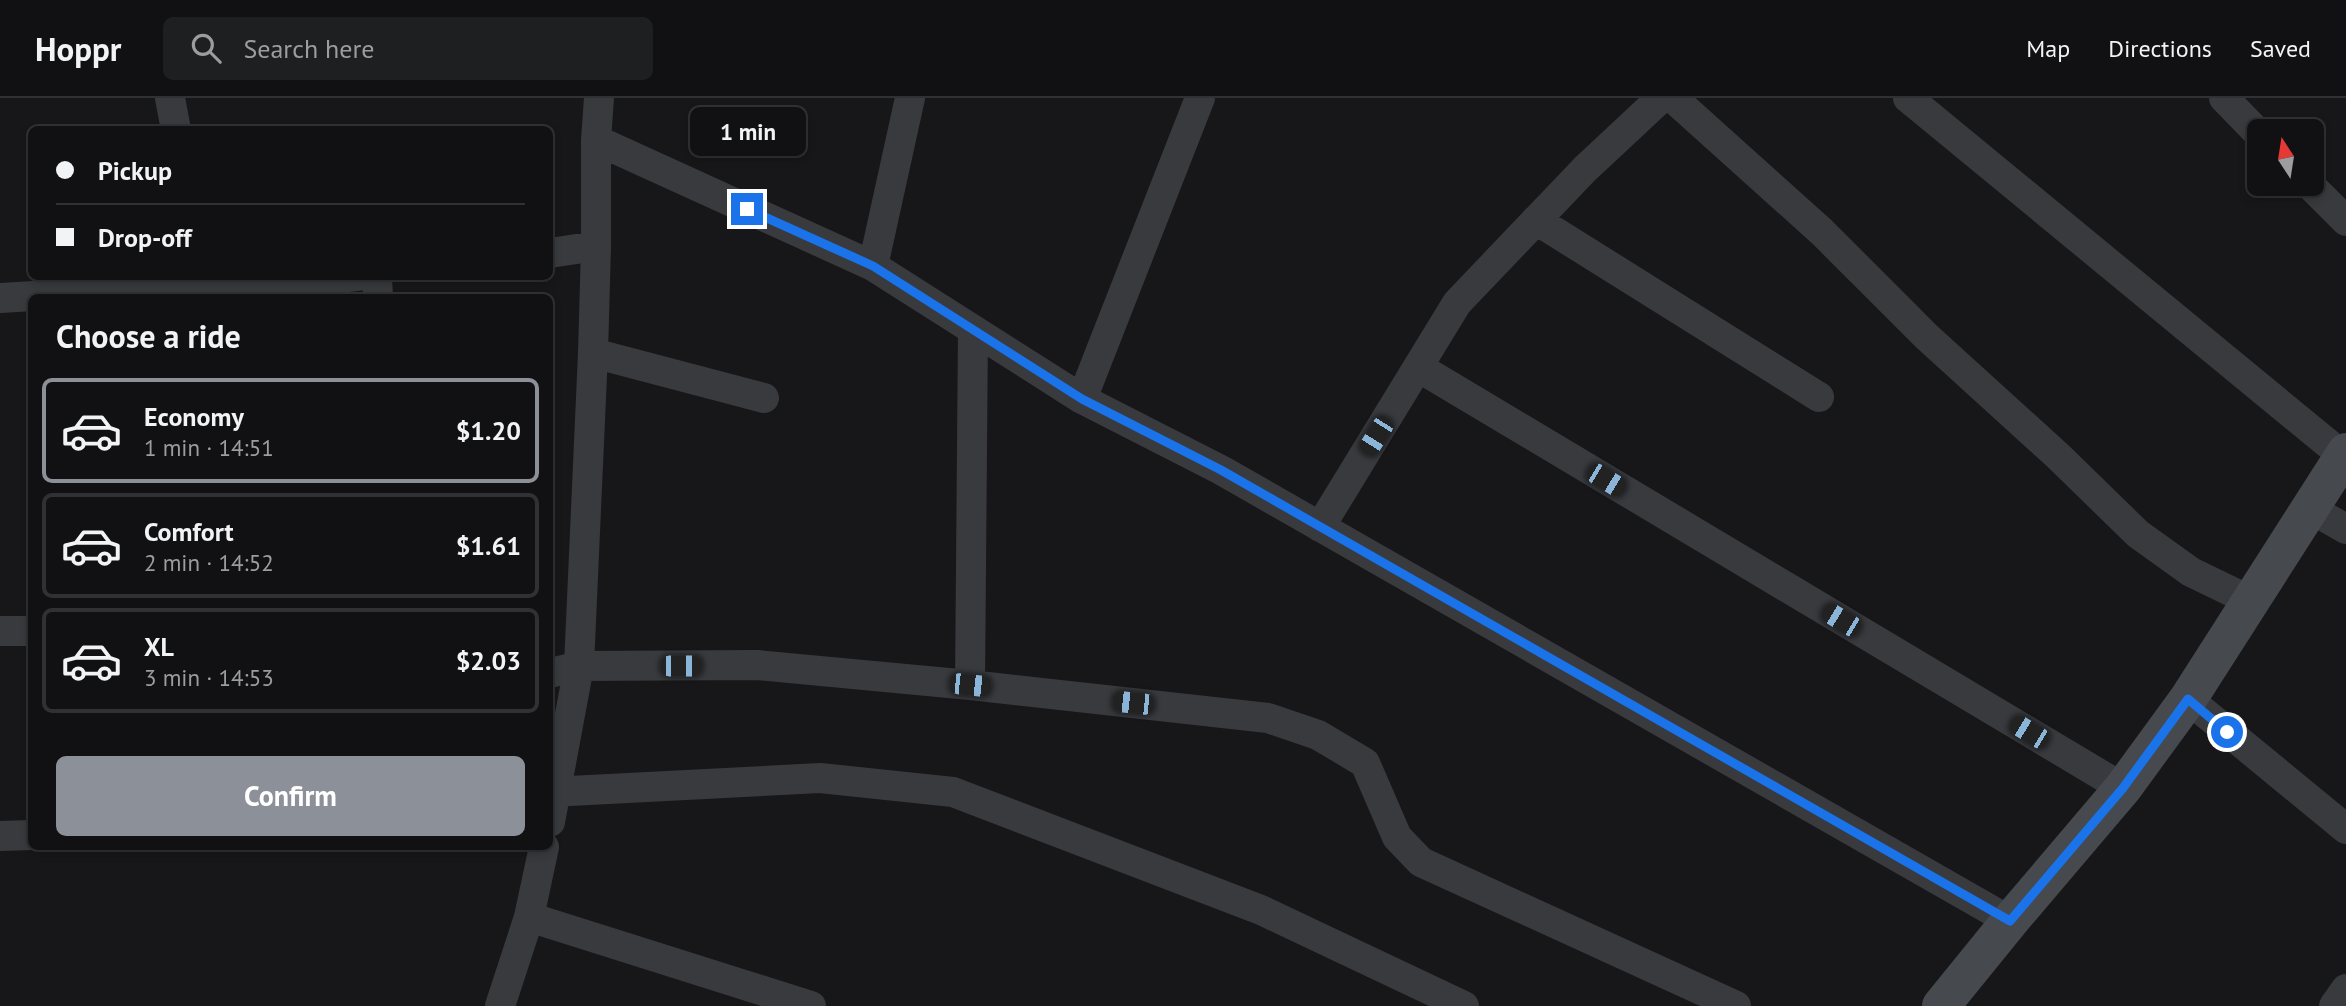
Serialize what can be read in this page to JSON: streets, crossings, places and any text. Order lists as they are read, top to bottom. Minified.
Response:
{"north":"top","page":{"header":"Hoppr","search":"Search here","nav":["Map","Directions","Saved"],"bubble":"1 min","banner":["Pickup","Drop-off"],"heading":"Choose a ride","list":[{"name":"Economy","note":"1 min · 14:51","value":"$1.20"},{"name":"Comfort","note":"2 min · 14:52","value":"$1.61"},{"name":"XL","note":"3 min · 14:53","value":"$2.03"}],"buttons":"Confirm"}}
